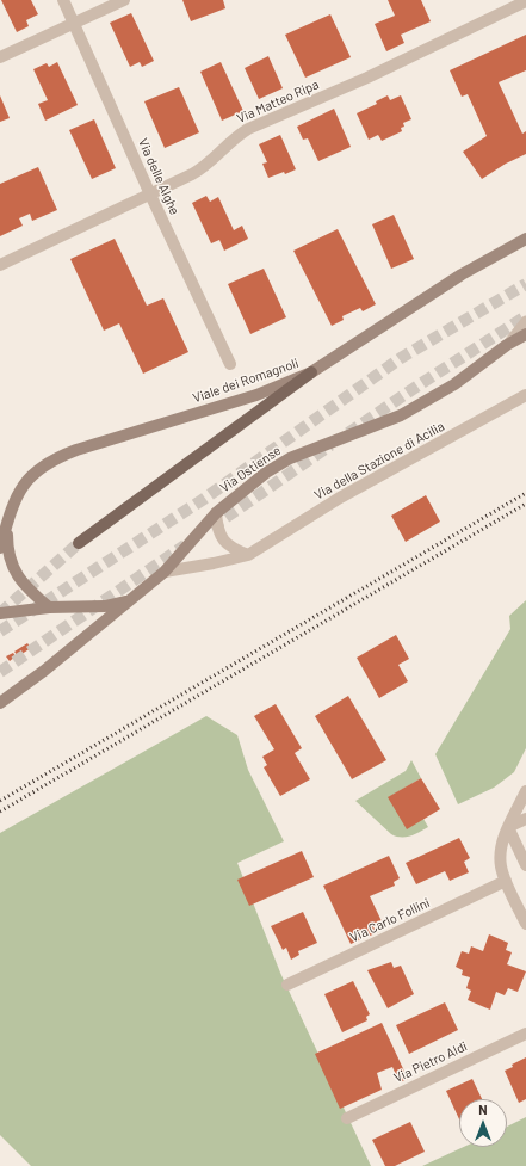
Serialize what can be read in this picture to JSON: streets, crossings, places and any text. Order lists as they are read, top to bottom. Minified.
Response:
{"streets":{"main road":["Viale dei Romagnoli","Via Ostiense"],"street":["Via Matteo Ripa","Via delle Alghe","Via della Stazione di Acilia","Via Carlo Follini","Via Pietro Aldi"]},"crossings":[["Via Matteo Ripa","Via delle Alghe"],["Viale dei Romagnoli","Via Ostiense"],["Via della Stazione di Acilia","Via Ostiense"]],"north":"top"}
